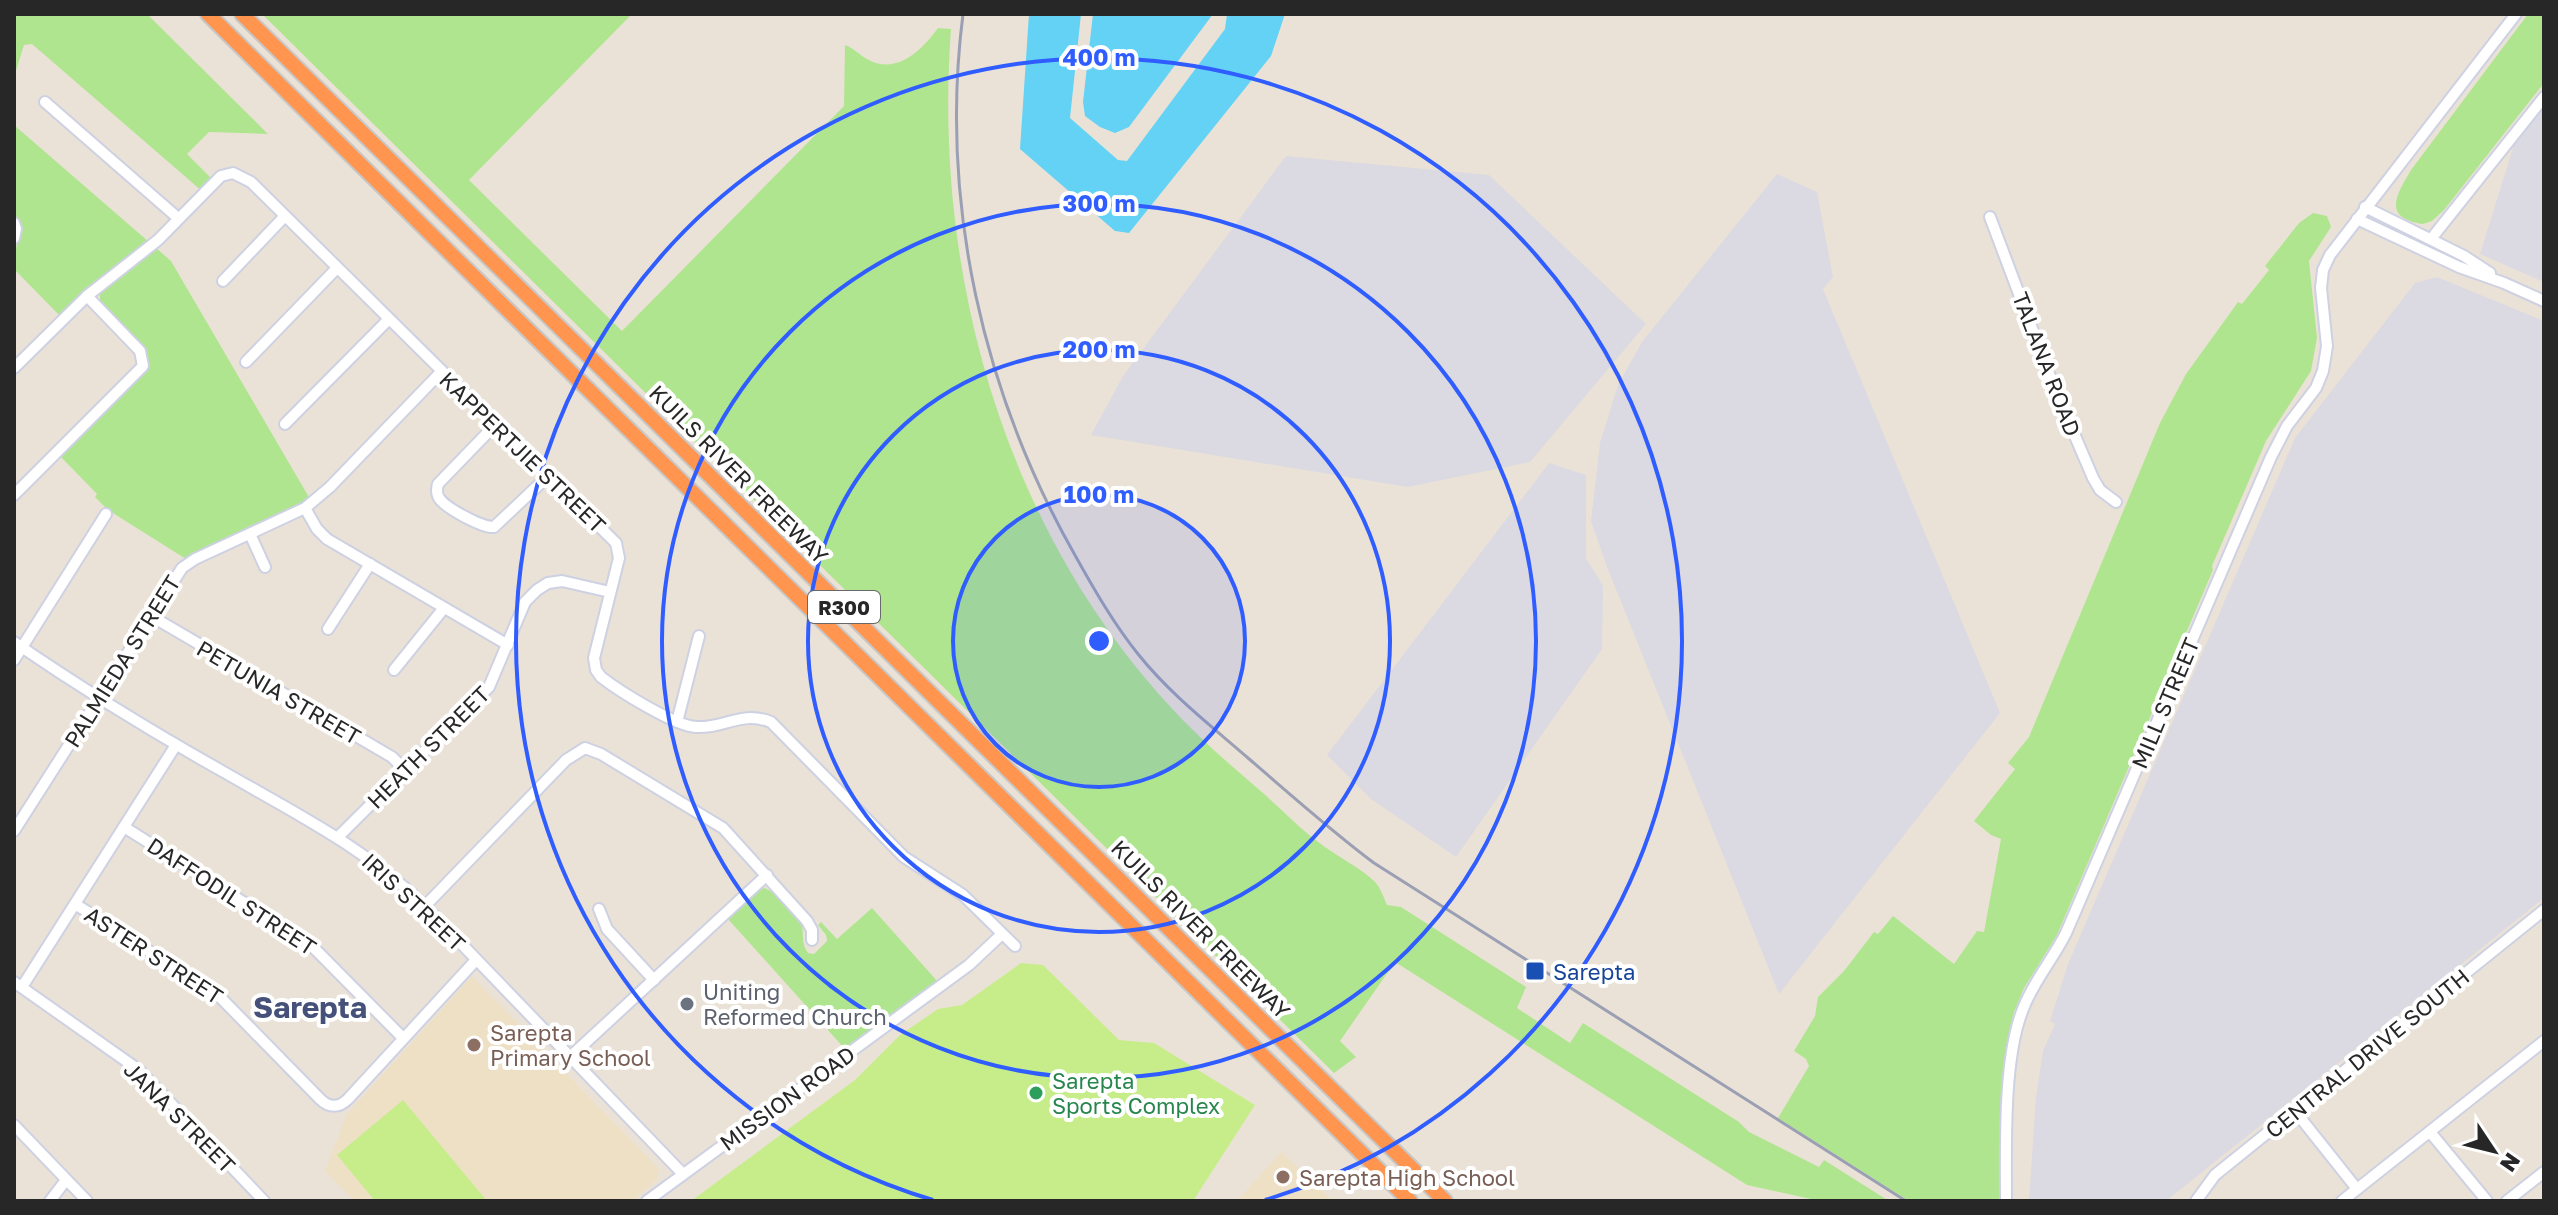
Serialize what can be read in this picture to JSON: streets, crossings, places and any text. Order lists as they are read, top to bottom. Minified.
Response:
{"streets":{"highway":["KUILS RIVER FREEWAY","R300"],"street":["TALANA ROAD","KAPPERTJIE STREET","PALMIEDA STREET","PETUNIA STREET","MILL STREET","HEATH STREET","DAFFODIL STREET","IRIS STREET","ASTER STREET","CENTRAL DRIVE SOUTH","MISSION ROAD","JANA STREET"]},"crossings":[["KAPPERTJIE STREET","PALMIEDA STREET"],["KAPPERTJIE STREET","HEATH STREET"],["KAPPERTJIE STREET","MISSION ROAD"],["PALMIEDA STREET","PETUNIA STREET"],["PALMIEDA STREET","IRIS STREET"],["PETUNIA STREET","HEATH STREET"],["HEATH STREET","IRIS STREET"],["DAFFODIL STREET","ASTER STREET"],["IRIS STREET","MISSION ROAD"]],"districts":["Sarepta"],"places":{"transit":["Sarepta"],"other":["Uniting Reformed Church","Sarepta Primary School","Sarepta Sports Complex","Sarepta High School"]},"north":"bottom right","rings":["400 m","300 m","200 m","100 m"]}
